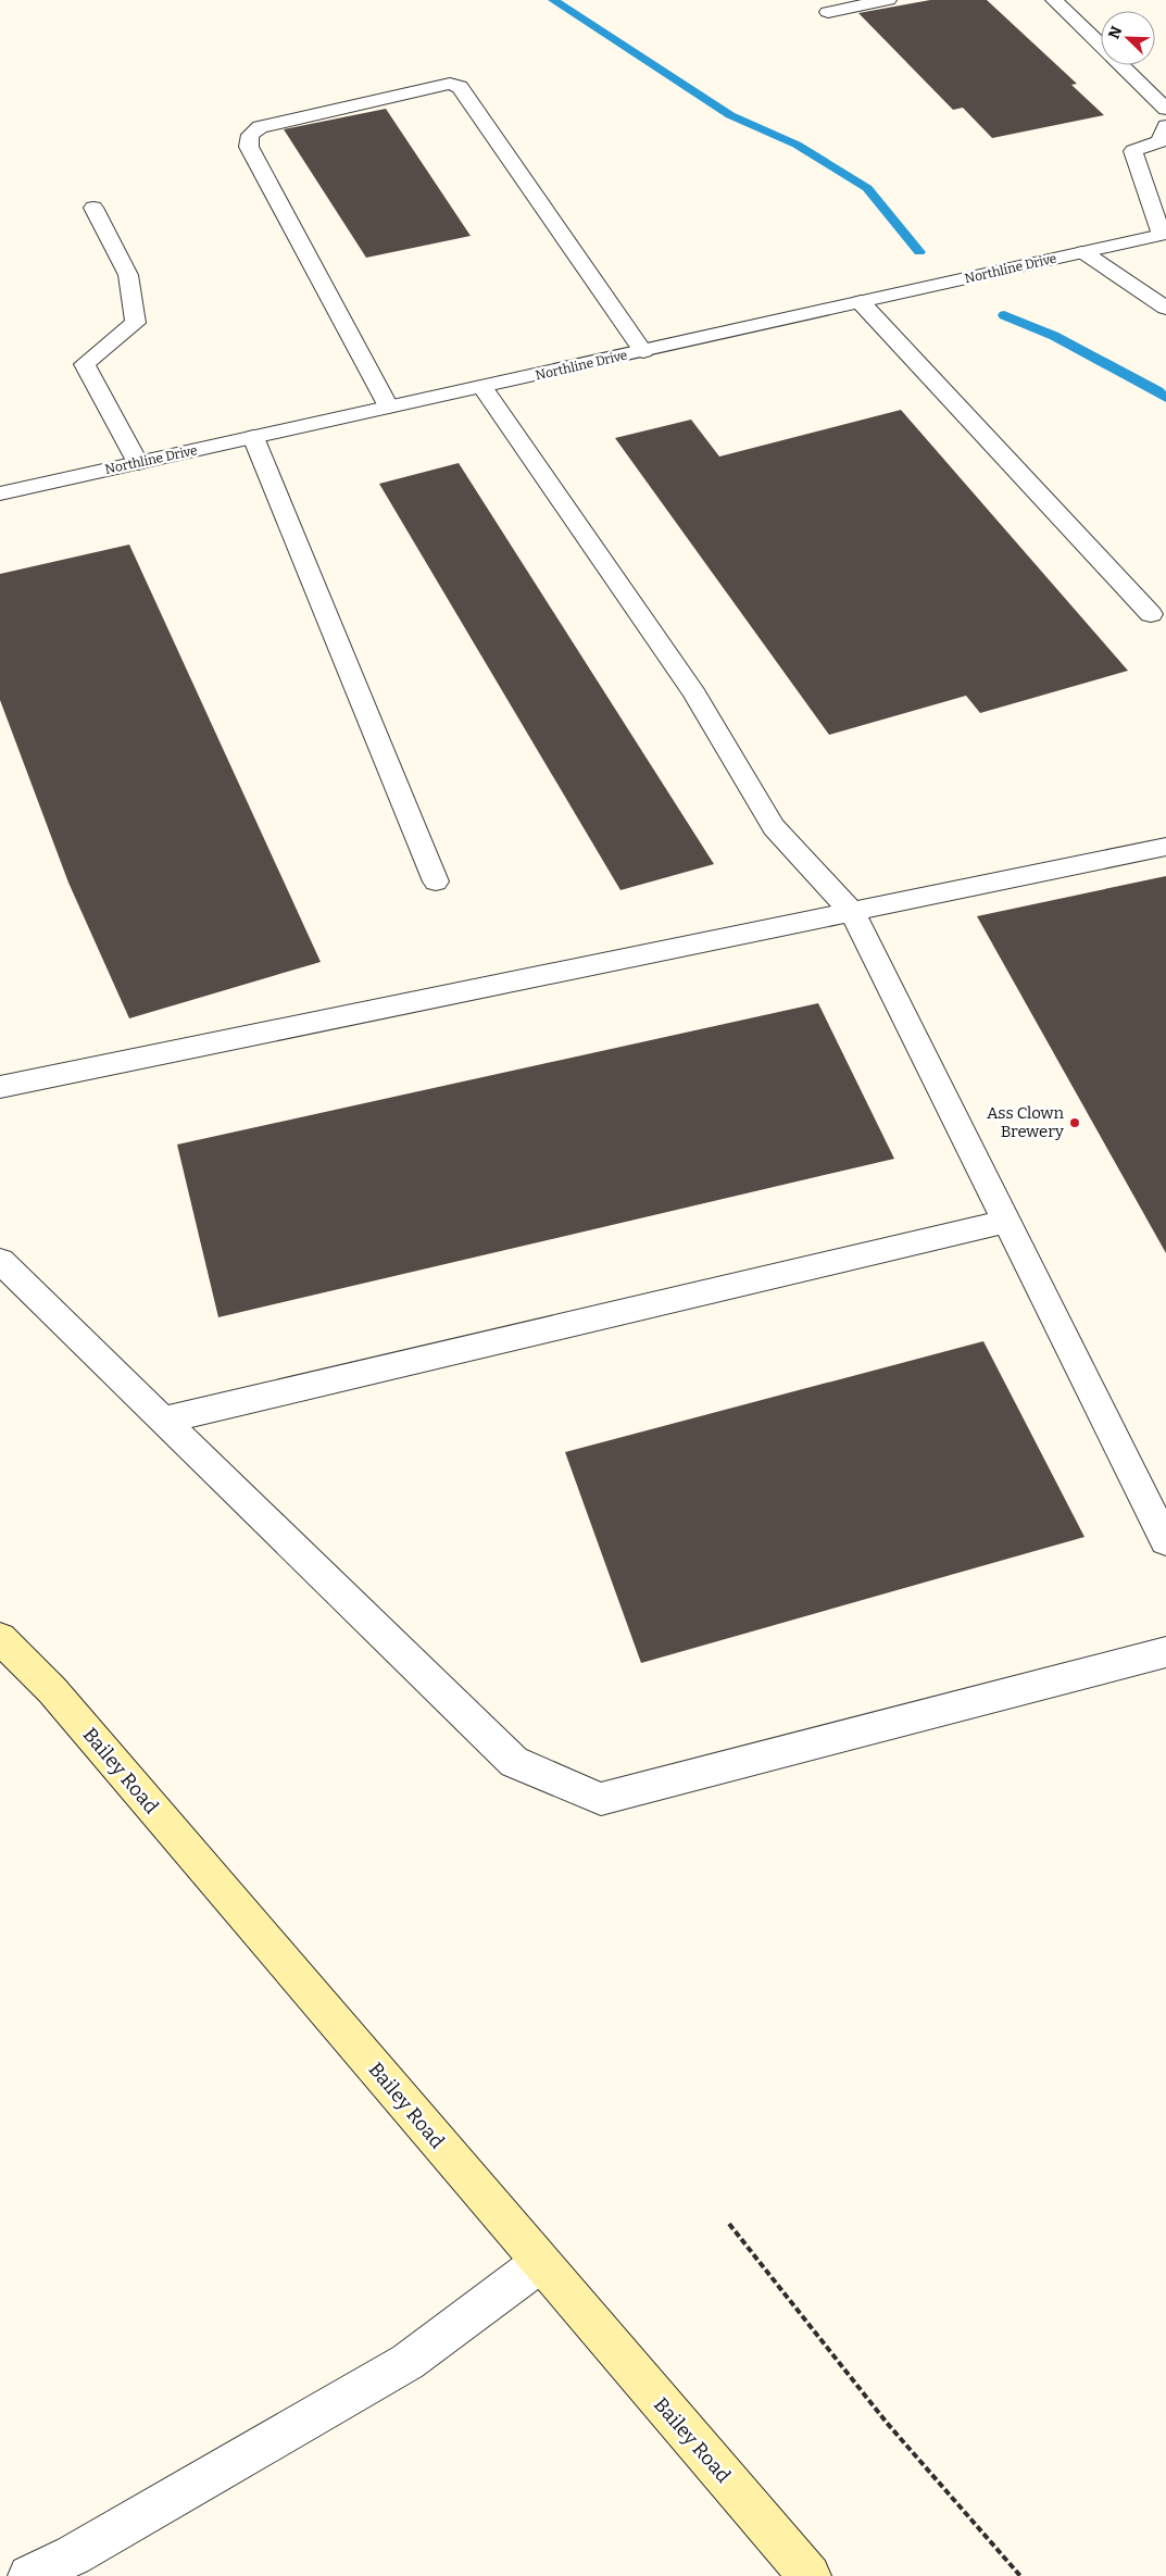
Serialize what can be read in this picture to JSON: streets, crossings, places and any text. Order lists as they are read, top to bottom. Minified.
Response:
{"streets":{"street":["Northline Drive","Bailey Road"]},"places":["Ass Clown Brewery"],"north":"top left"}
